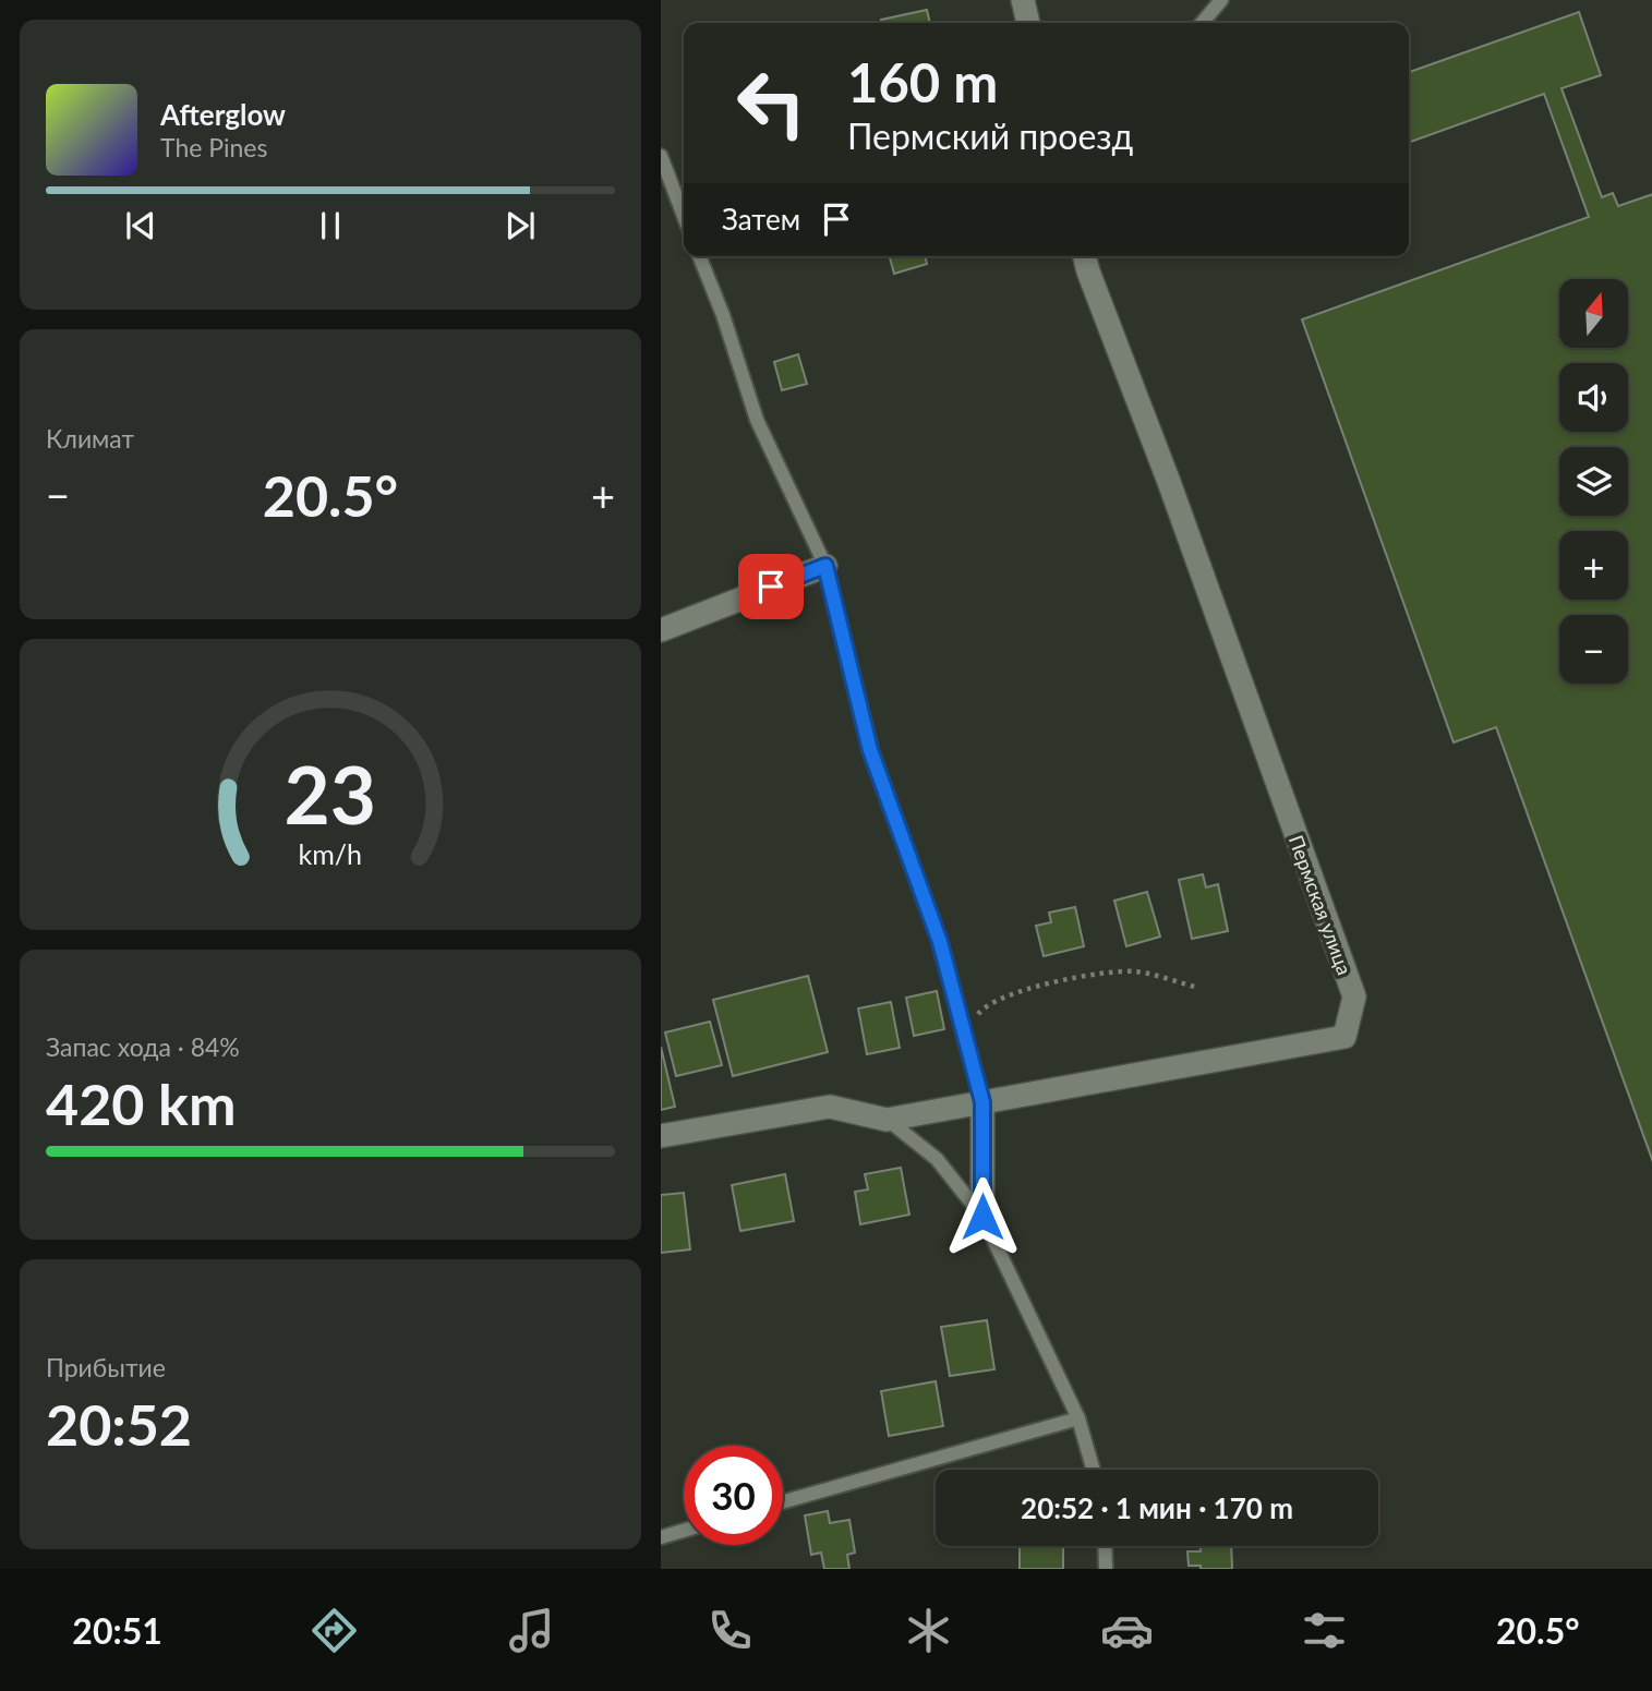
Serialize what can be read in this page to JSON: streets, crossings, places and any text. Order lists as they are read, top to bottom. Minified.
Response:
{"streets":{"street":["Пермская улица"]},"north":"top","page":{"turn":["160 m","Пермский проезд"],"song":["Afterglow","The Pines"],"then":"Затем","map_buttons":["+","−"],"tile":["Климат",["Запас хода · 84%","420 km"],["Прибытие","20:52"]],"heat":["−","20.5°","+"],"limit":"30","trip":"20:52 · 1 мин · 170 m","tabs":["20:51","20.5°"],"gauge":["23","km/h"]}}
